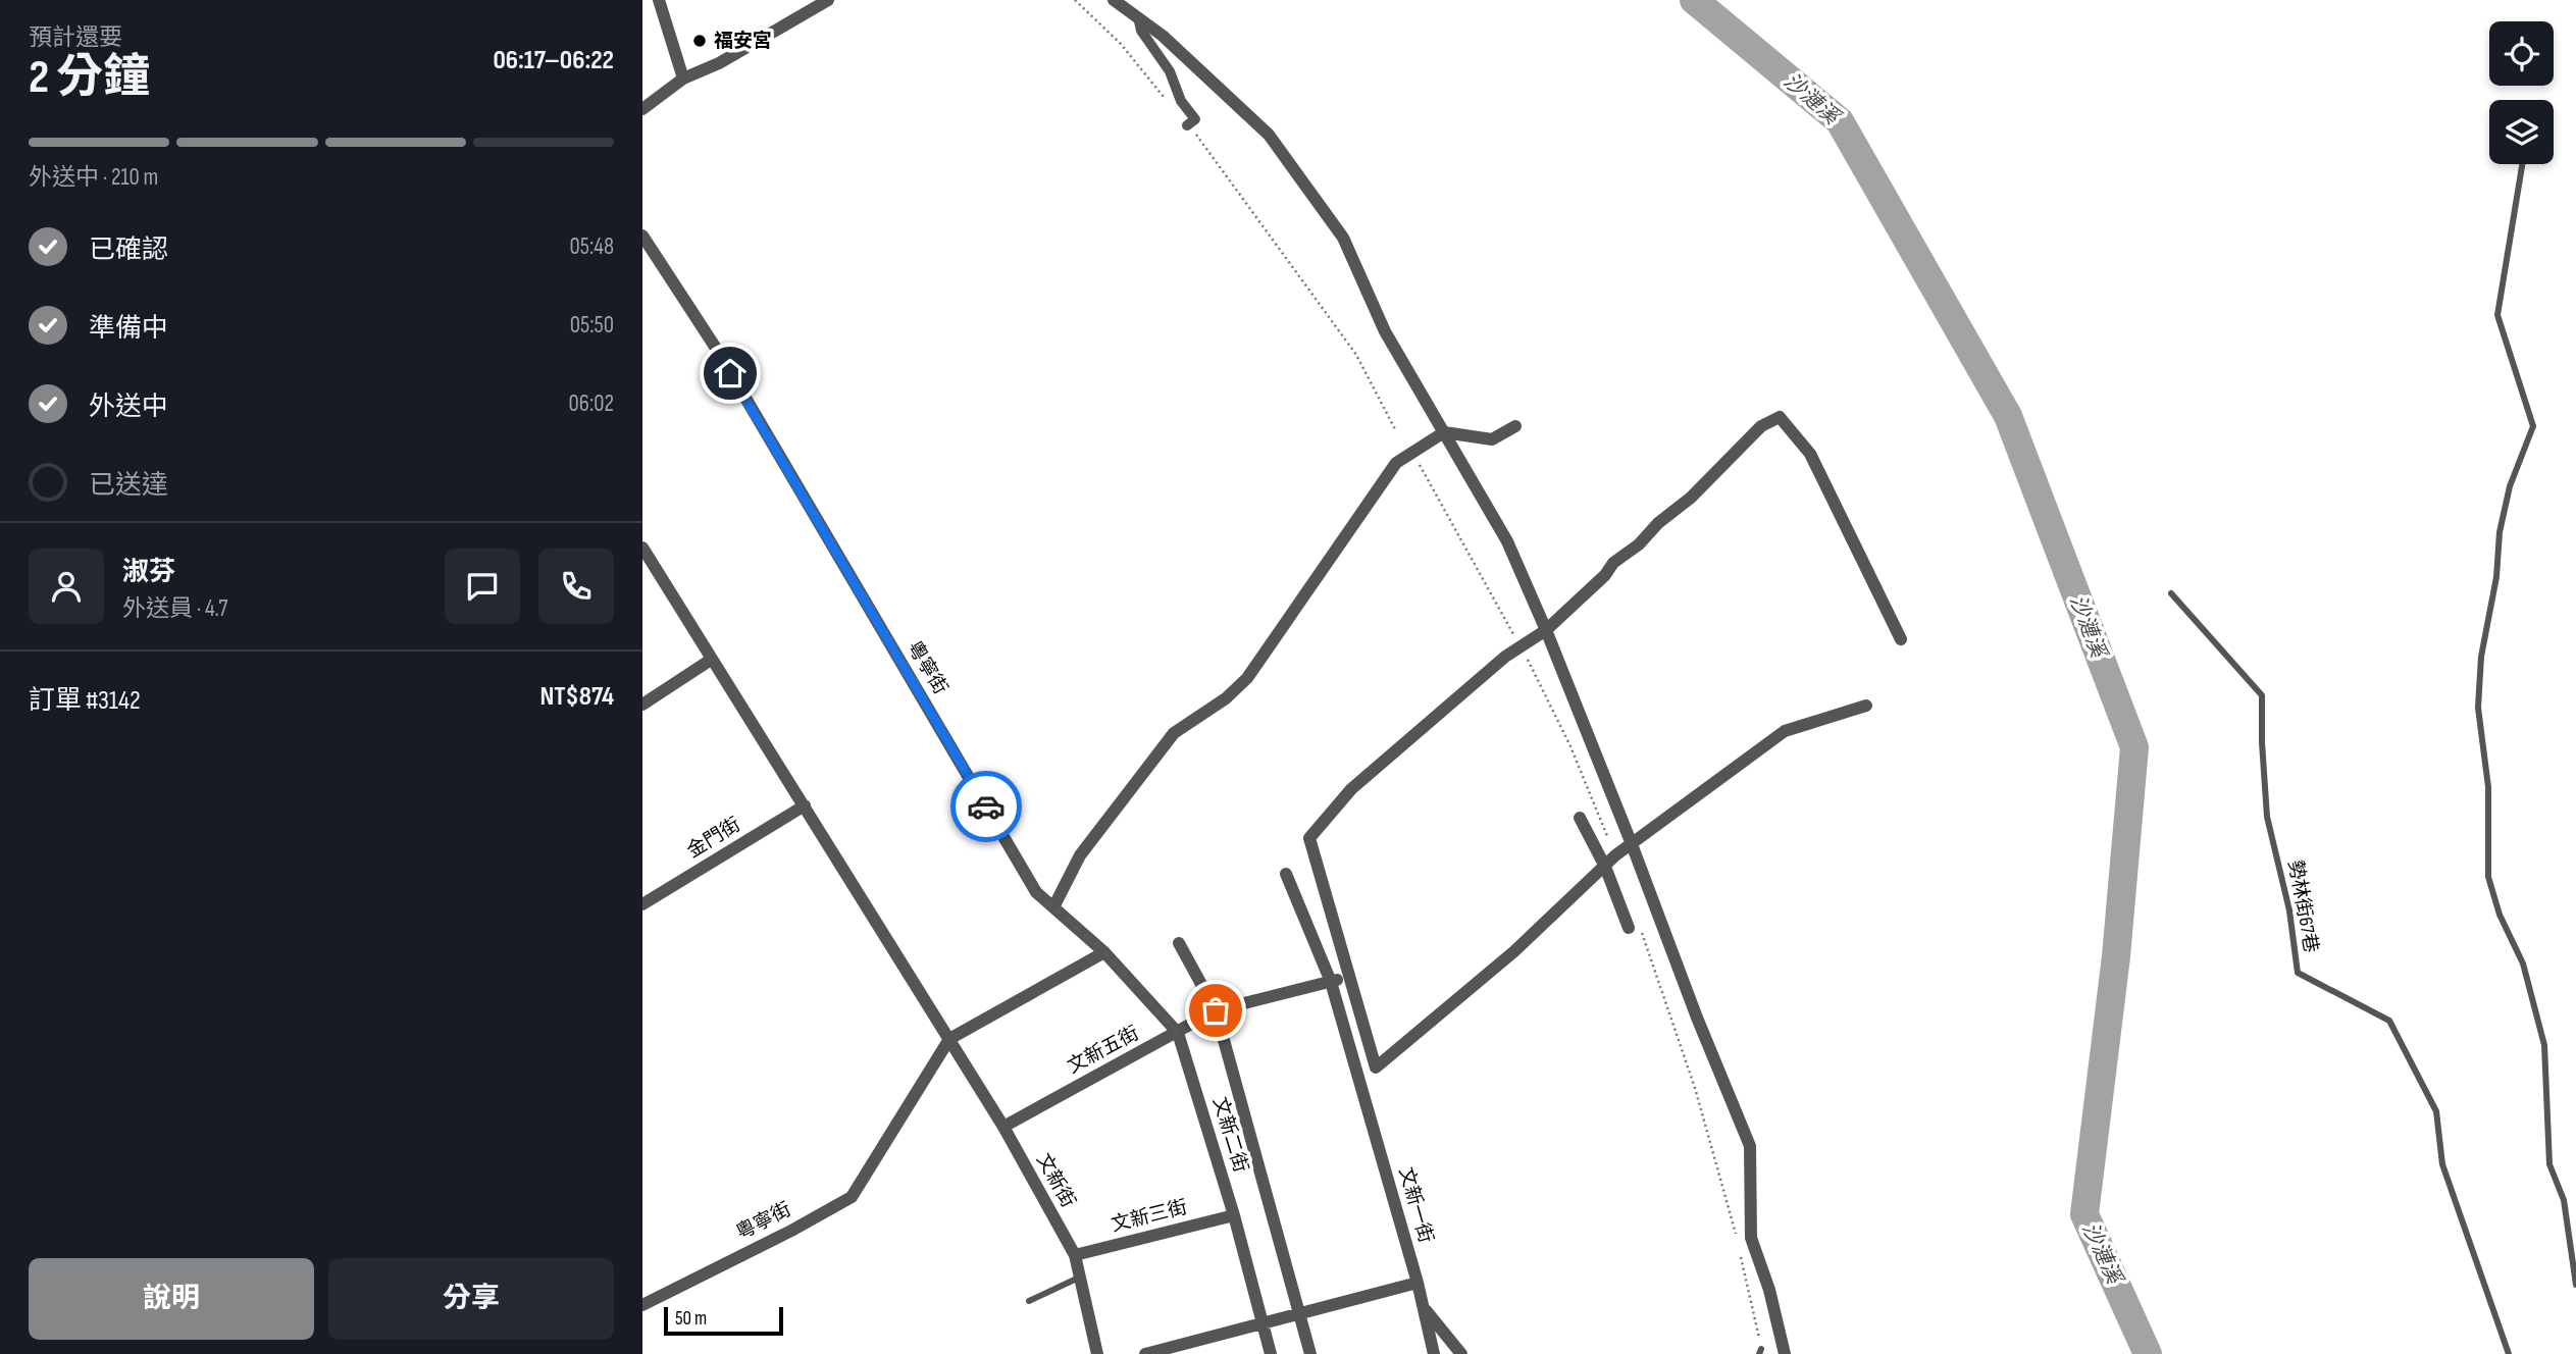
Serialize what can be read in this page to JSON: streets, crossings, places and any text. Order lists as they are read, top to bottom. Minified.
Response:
{"streets":{"street":["粵寧街","金門街","文新五街","文新二街","文新街","文新一街","文新三街"],"lane":["勢林街67巷"]},"crossings":[["粵寧街","文新二街"],["粵寧街","文新街"],["文新五街","文新二街"],["文新五街","文新街"],["文新五街","文新一街"],["文新二街","文新三街"],["文新街","文新三街"]],"water":["沙漣溪"],"places":["福安宮"],"scale_bar":"50 m","page":{"heading":["2 分鐘","預計還要","06:17–06:22"],"panel":["淑芬","外送員 · 4.7","訂單 #3142","NT$874"],"bar":"外送中 · 210 m","list":[["已確認","05:48"],["準備中","05:50"],["外送中","06:02"],"已送達"],"buttons":["說明","分享"],"scale":"50 m"}}
